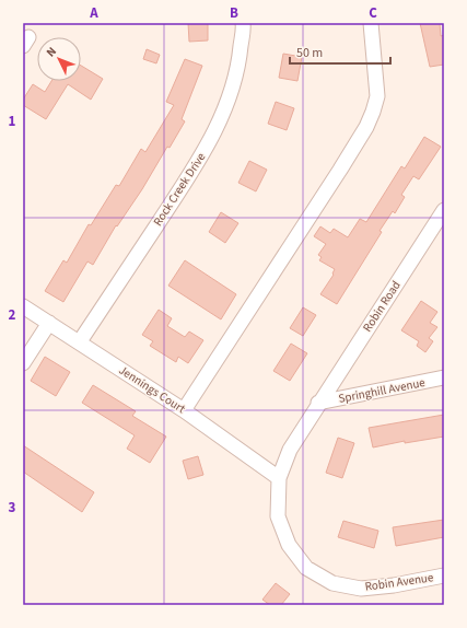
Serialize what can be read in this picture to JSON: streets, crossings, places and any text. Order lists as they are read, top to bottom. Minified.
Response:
{"streets":{"street":["Rock Creek Drive","Robin Road","Jennings Court","Springhill Avenue","Robin Avenue"]},"crossings":[["Rock Creek Drive","Jennings Court"],["Robin Road","Springhill Avenue"],["Robin Road","Robin Avenue"],["Jennings Court","Robin Avenue"],["Springhill Avenue","Robin Avenue"]],"scale_bar":"50 m","north":"top left","grid":{"columns":["A","B","C"],"rows":["1","2","3"]}}
